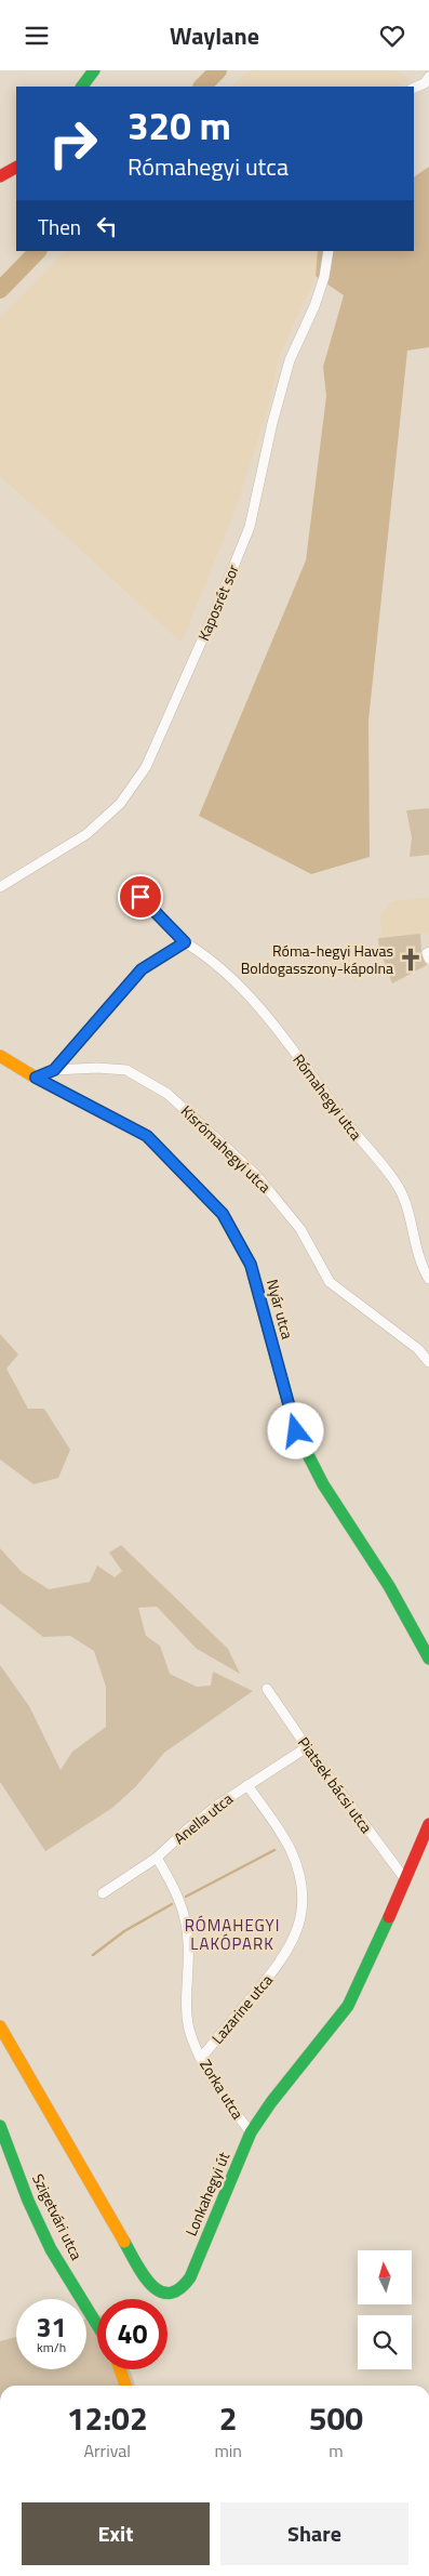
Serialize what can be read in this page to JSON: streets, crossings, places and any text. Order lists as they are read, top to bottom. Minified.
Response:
{"streets":{"street":["Kaposrét sor","Rómahegyi utca","Kisrómahegyi utca","Nyár utca","Piatsek bácsi utca","Anella utca","Lazarine utca","Zorka utca","Lonkahegyi út","Szigetvári utca"]},"crossings":[["Piatsek bácsi utca","Anella utca"],["Piatsek bácsi utca","Lonkahegyi út"],["Anella utca","Lazarine utca"],["Anella utca","Zorka utca"],["Lazarine utca","Zorka utca"],["Zorka utca","Lonkahegyi út"]],"districts":["RÓMAHEGYI LAKÓPARK"],"places":{"church":["Róma-hegyi Havas Boldogasszony-kápolna"]},"north":"top","page":{"header":"Waylane","turn":["320 m","Rómahegyi utca"],"then":"Then","speed":"31 km/h","limit":"40","eta":["12:02","Arrival","2","min","500","m"],"buttons":["Exit","Share"]}}
